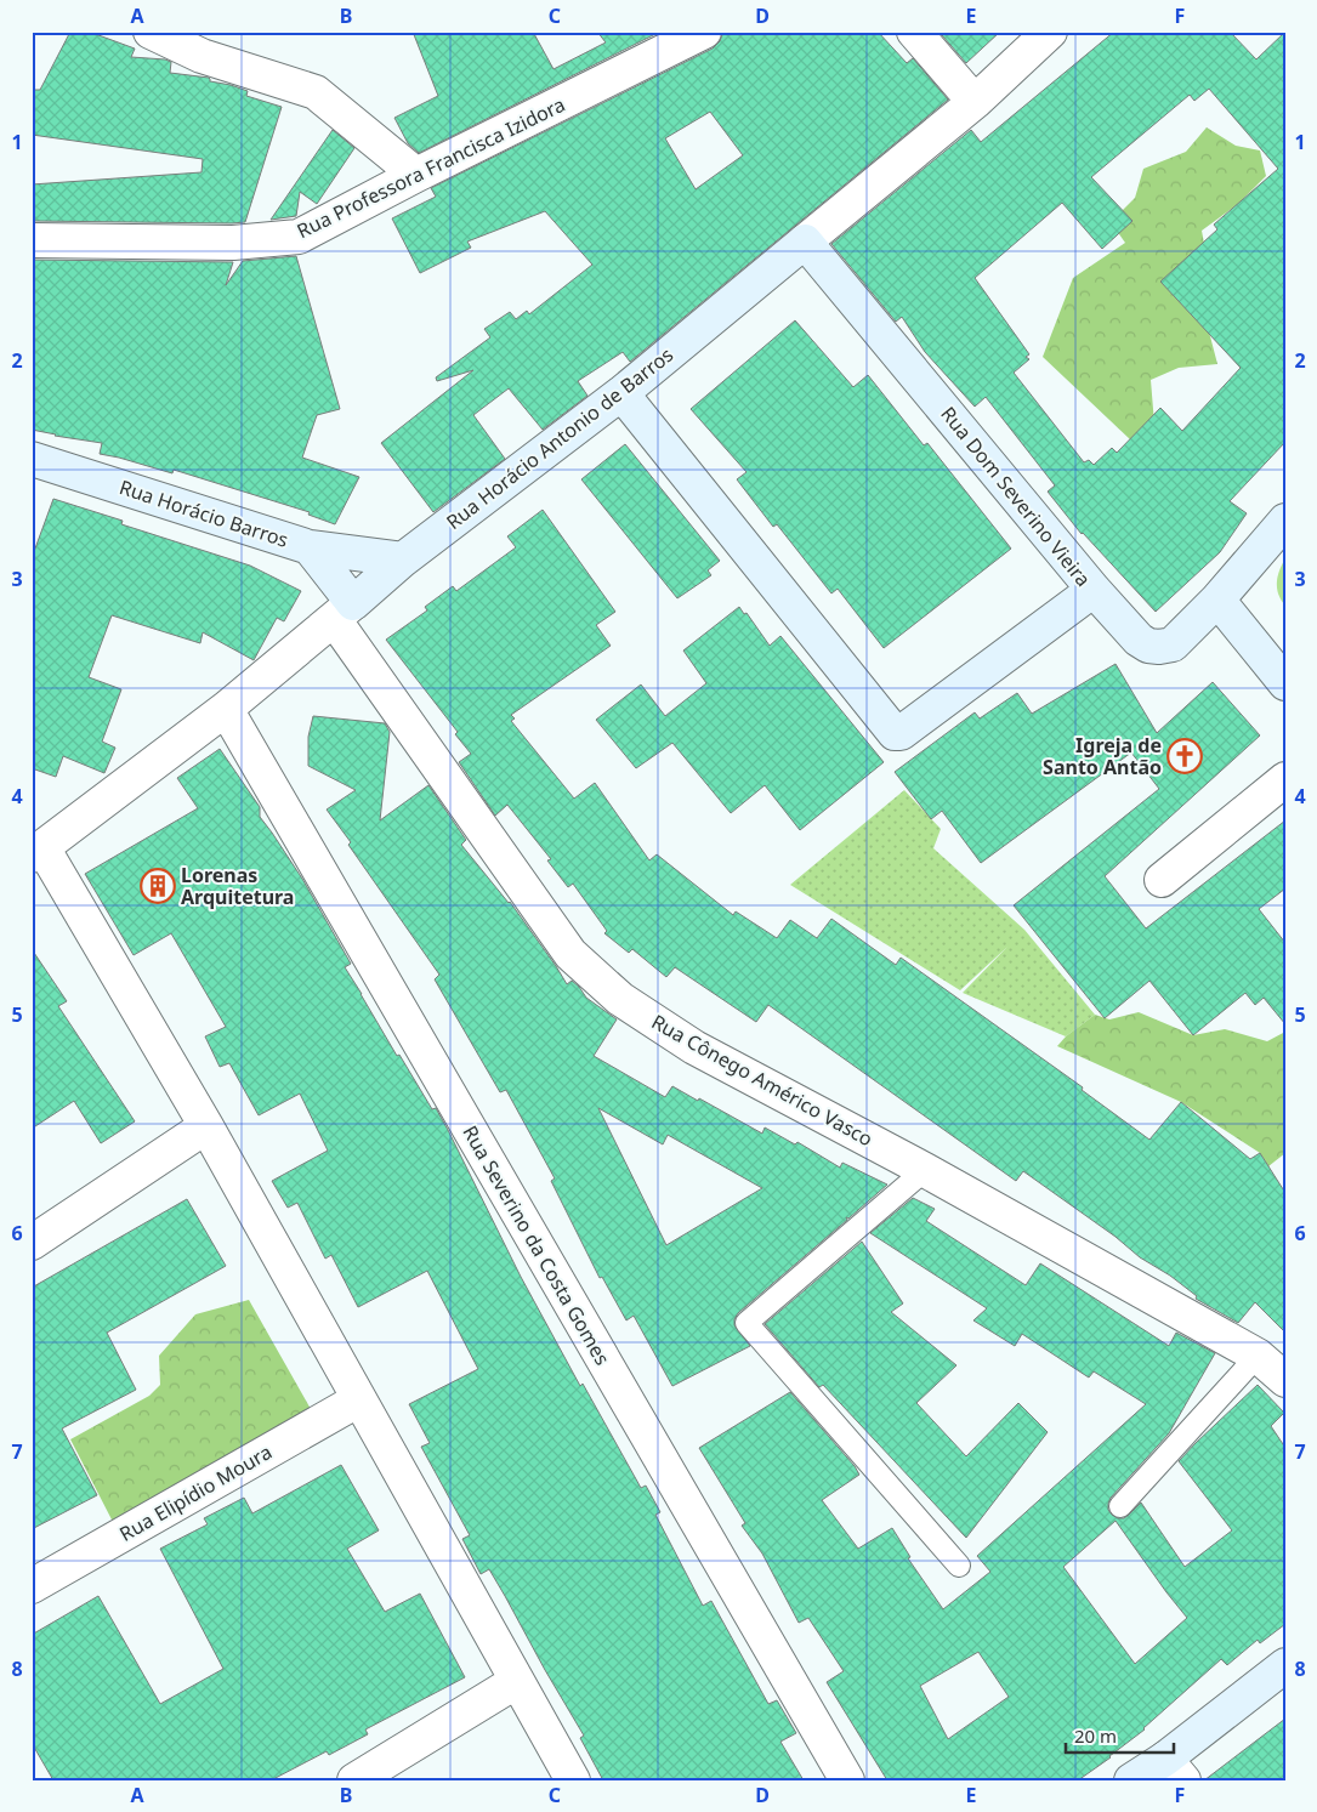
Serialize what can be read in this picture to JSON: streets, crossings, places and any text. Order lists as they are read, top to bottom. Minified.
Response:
{"streets":{"street":["Rua Professora Francisca Izidora","Rua Horácio Antonio de Barros","Rua Dom Severino Vieira","Rua Horácio Barros","Rua Cônego Américo Vasco","Rua Severino da Costa Gomes","Rua Elipídio Moura"]},"crossings":[["Rua Horácio Antonio de Barros","Rua Dom Severino Vieira"],["Rua Horácio Antonio de Barros","Rua Horácio Barros"],["Rua Horácio Antonio de Barros","Rua Cônego Américo Vasco"],["Rua Horácio Antonio de Barros","Rua Severino da Costa Gomes"],["Rua Horácio Barros","Rua Cônego Américo Vasco"]],"places":{"church":["Igreja de Santo Antão"],"building":["Lorenas Arquitetura"]},"scale_bar":"20 m","grid":{"columns":["A","B","C","D","E","F"],"rows":["1","2","3","4","5","6","7","8"]}}
